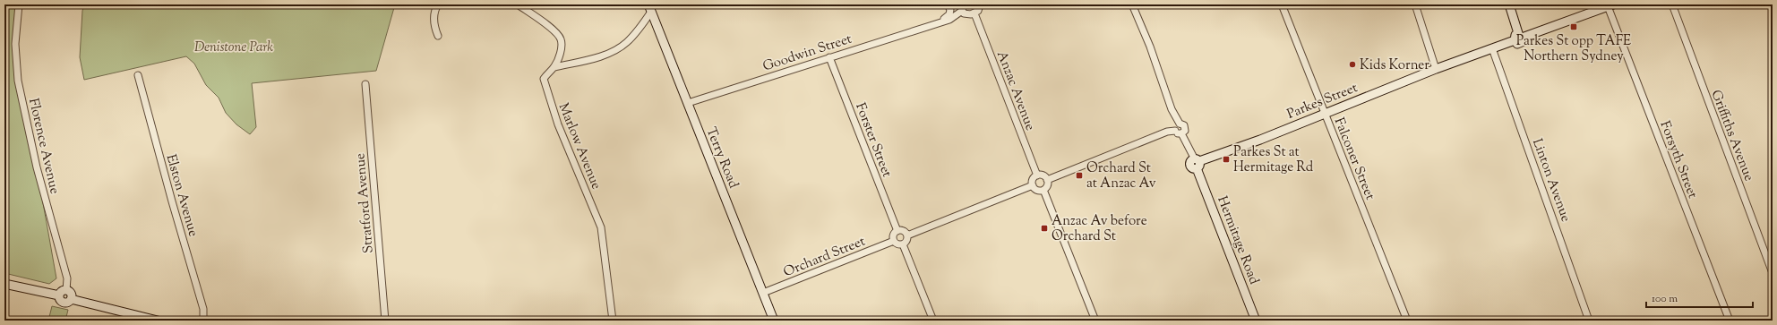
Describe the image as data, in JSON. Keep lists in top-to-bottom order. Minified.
{"streets":{"street":["Goodwin Street","Anzac Avenue","Parkes Street","Griffiths Avenue","Forster Street","Florence Avenue","Marlow Avenue","Terry Road","Falconer Street","Forsyth Street","Linton Avenue","Elston Avenue","Stratford Avenue","Hermitage Road","Orchard Street"]},"crossings":[["Goodwin Street","Forster Street"],["Goodwin Street","Terry Road"],["Parkes Street","Falconer Street"],["Parkes Street","Forsyth Street"],["Parkes Street","Linton Avenue"],["Parkes Street","Hermitage Road"],["Forster Street","Orchard Street"],["Terry Road","Orchard Street"]],"parks":["Denistone Park"],"places":{"transit":["Parkes St opp TAFE Northern Sydney","Parkes St at Hermitage Rd","Orchard St at Anzac Av","Anzac Av before Orchard St"],"other":["Kids Korner"]},"scale_bar":"100 m"}
